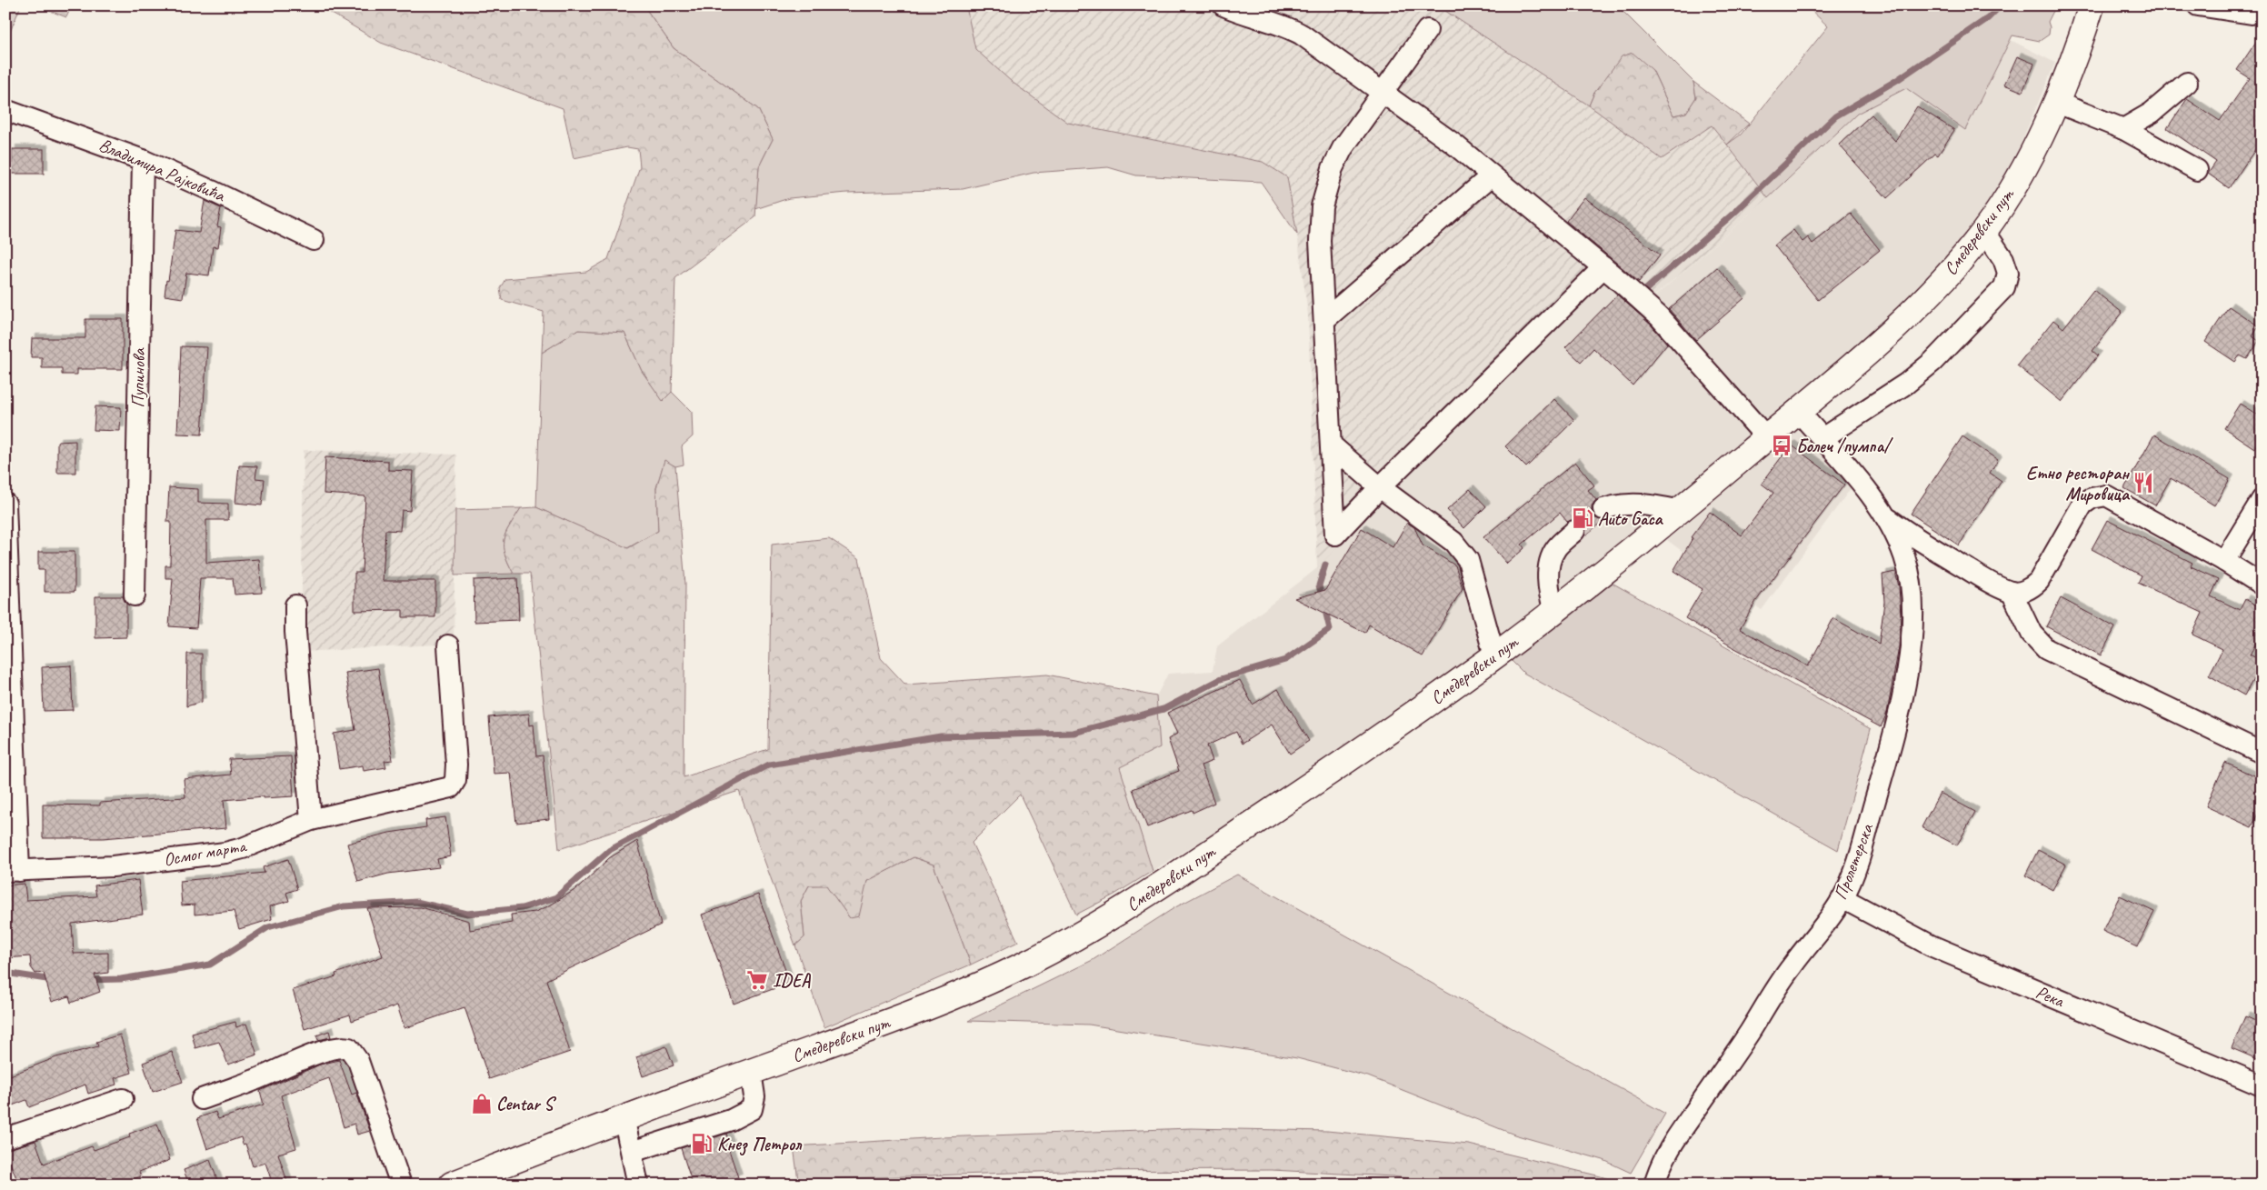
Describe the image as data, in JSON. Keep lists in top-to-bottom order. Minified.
{"streets":{"main road":["Смедеревски пут"],"street":["Владимира Рајковића","Пупинова","Осмог марта","Пролетерска","Река"]},"crossings":[["Владимира Рајковића","Пупинова"],["Пролетерска","Река"]],"places":{"bus stop":["Болеч /пумпа/"],"restaurant":["Етно ресторан Мировица"],"fuel station":["Auto Gaca","Кнез Петрол"],"supermarket":["IDEA"],"shop":["Centar S"]}}
